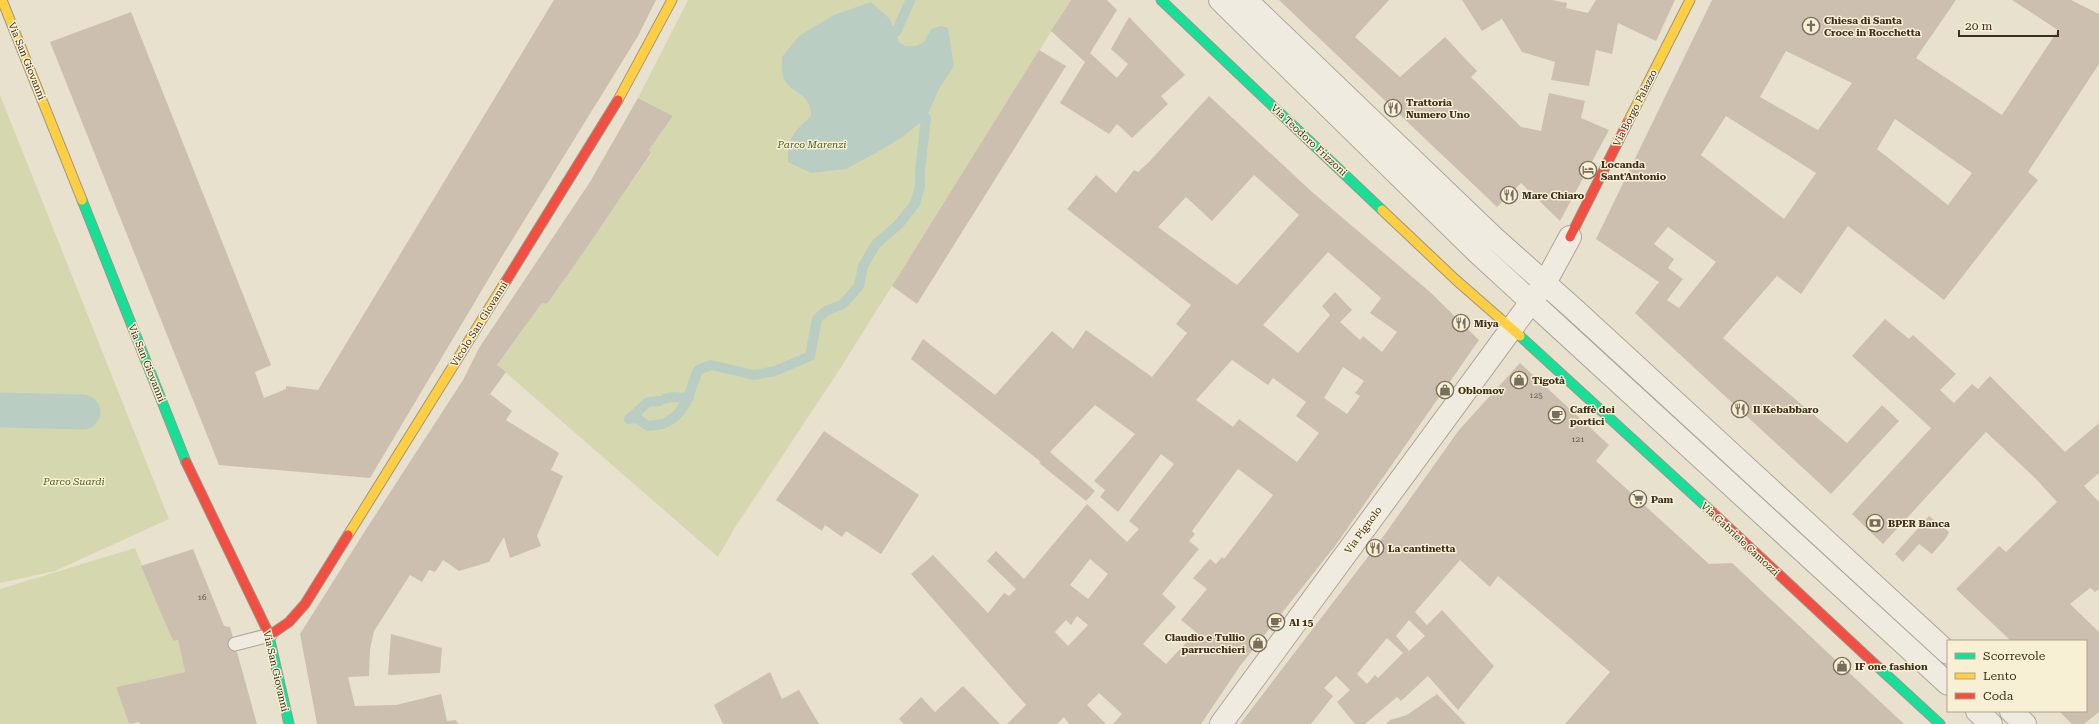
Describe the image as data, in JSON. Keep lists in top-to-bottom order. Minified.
{"streets":{"street":["Via San Giovanni","Via Borgo Palazzo","Via Teodoro Frizzoni","Vicolo San Giovanni","Via Pignolo","Via Gabriele Camozzi"]},"crossings":[["Via San Giovanni","Vicolo San Giovanni"],["Via Borgo Palazzo","Via Pignolo"],["Via Teodoro Frizzoni","Via Pignolo"],["Via Teodoro Frizzoni","Via Gabriele Camozzi"],["Via Pignolo","Via Gabriele Camozzi"]],"parks":["Parco Marenzi","Parco Suardi"],"places":{"church":["Chiesa di Santa Croce in Rocchetta"],"restaurant":["Trattoria Numero Uno","Mare Chiaro","Miya","Il Kebabbaro","La cantinetta"],"hotel":["Locanda Sant'Antonio"],"shop":["Tigotà","Oblomov","Claudio e Tullio parrucchieri","IF one fashion"],"cafe":["Caffè dei portici","Al 15"],"supermarket":["Pam"],"bank":["BPER Banca"]},"house_numbers":["125","121","16"],"legend":["Scorrevole","Lento","Coda"],"scale_bar":"20 m"}
